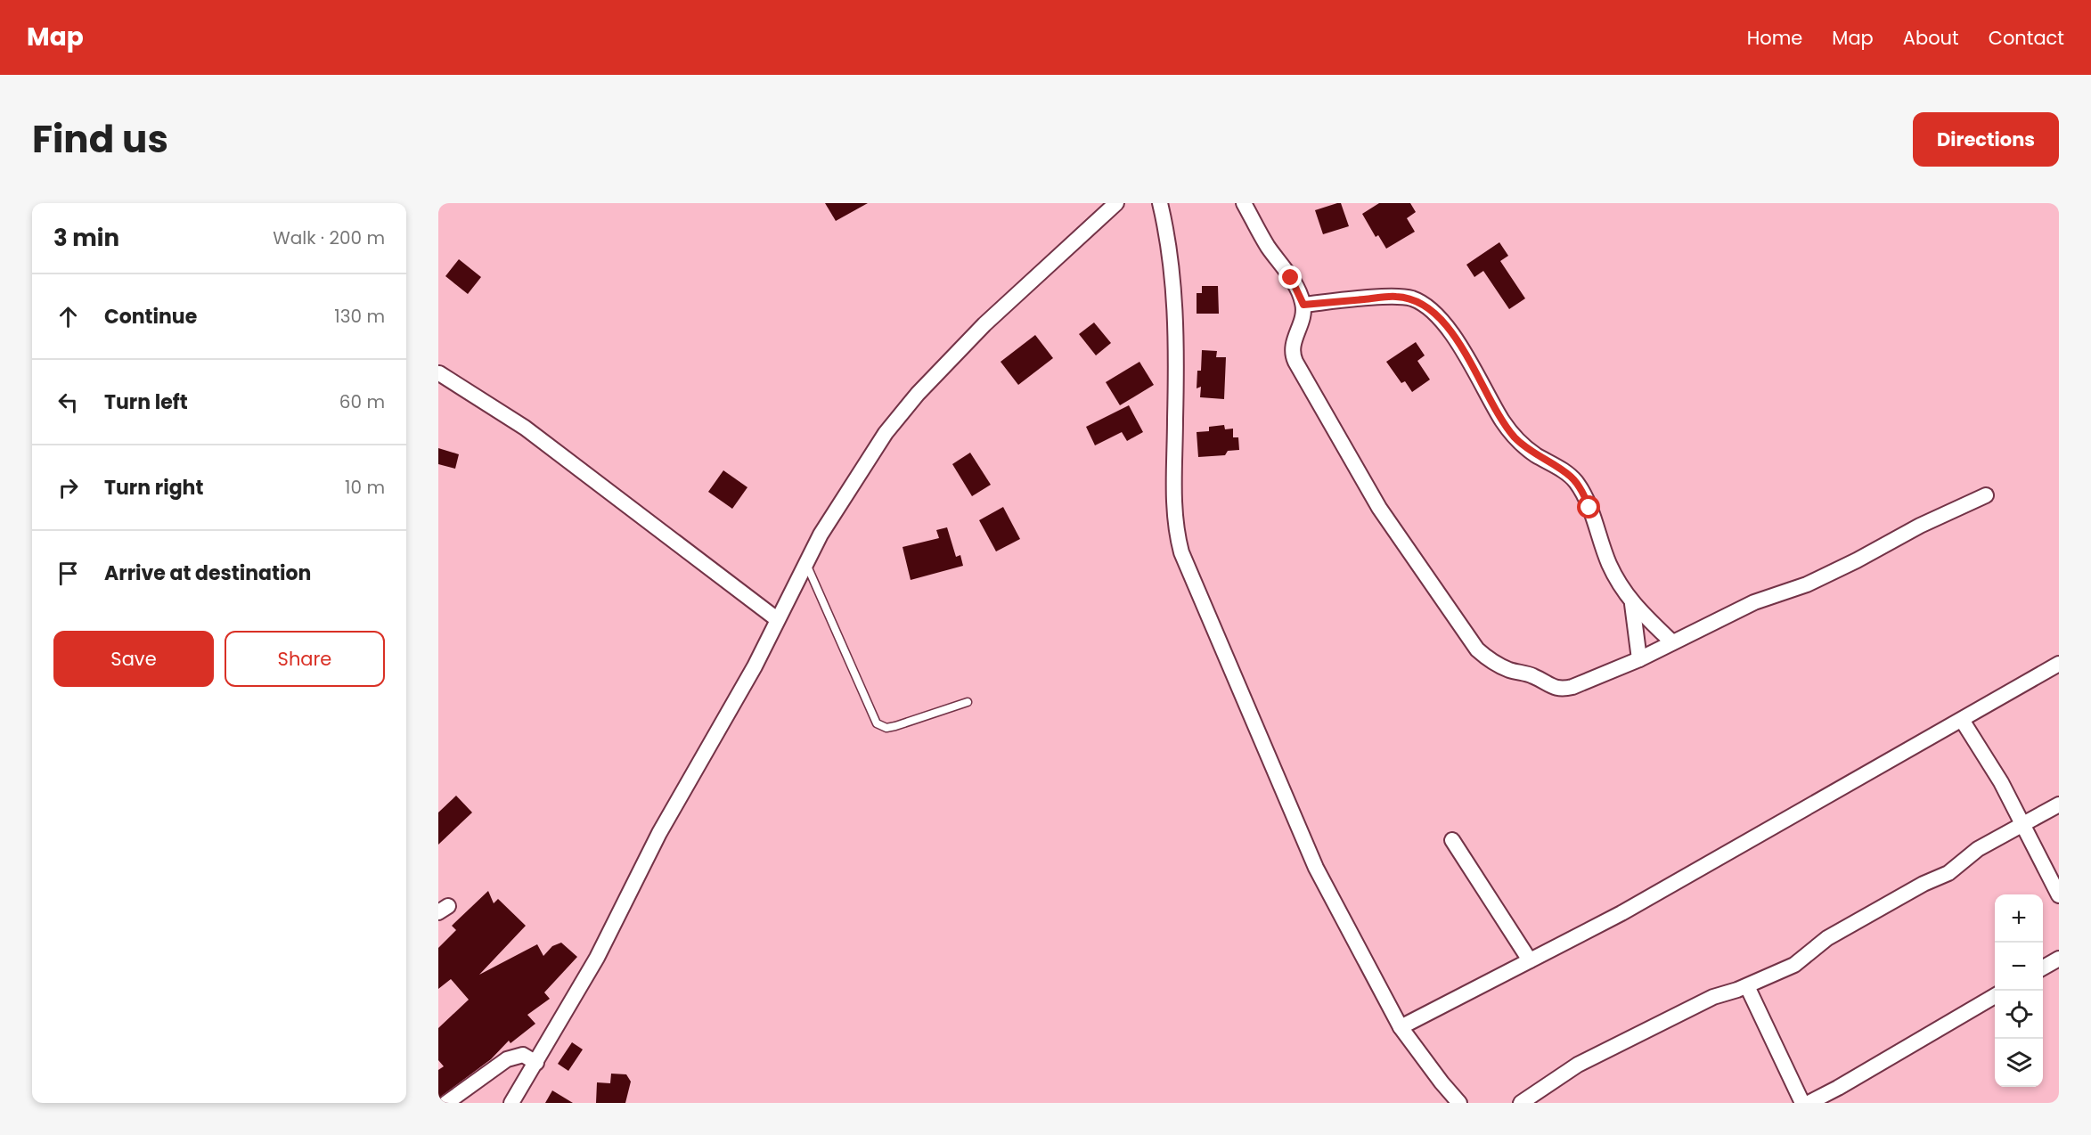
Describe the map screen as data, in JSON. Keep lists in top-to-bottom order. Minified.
{"page":{"header":"Map","nav":["Home","Map","About","Contact"],"title":"Find us","buttons":["Directions",["Save","Share"]],"heading":["3 min","Walk · 200 m"],"list":[["Continue","130 m"],["Turn left","60 m"],["Turn right","10 m"],"Arrive at destination"],"map_buttons":["+","−"]}}
